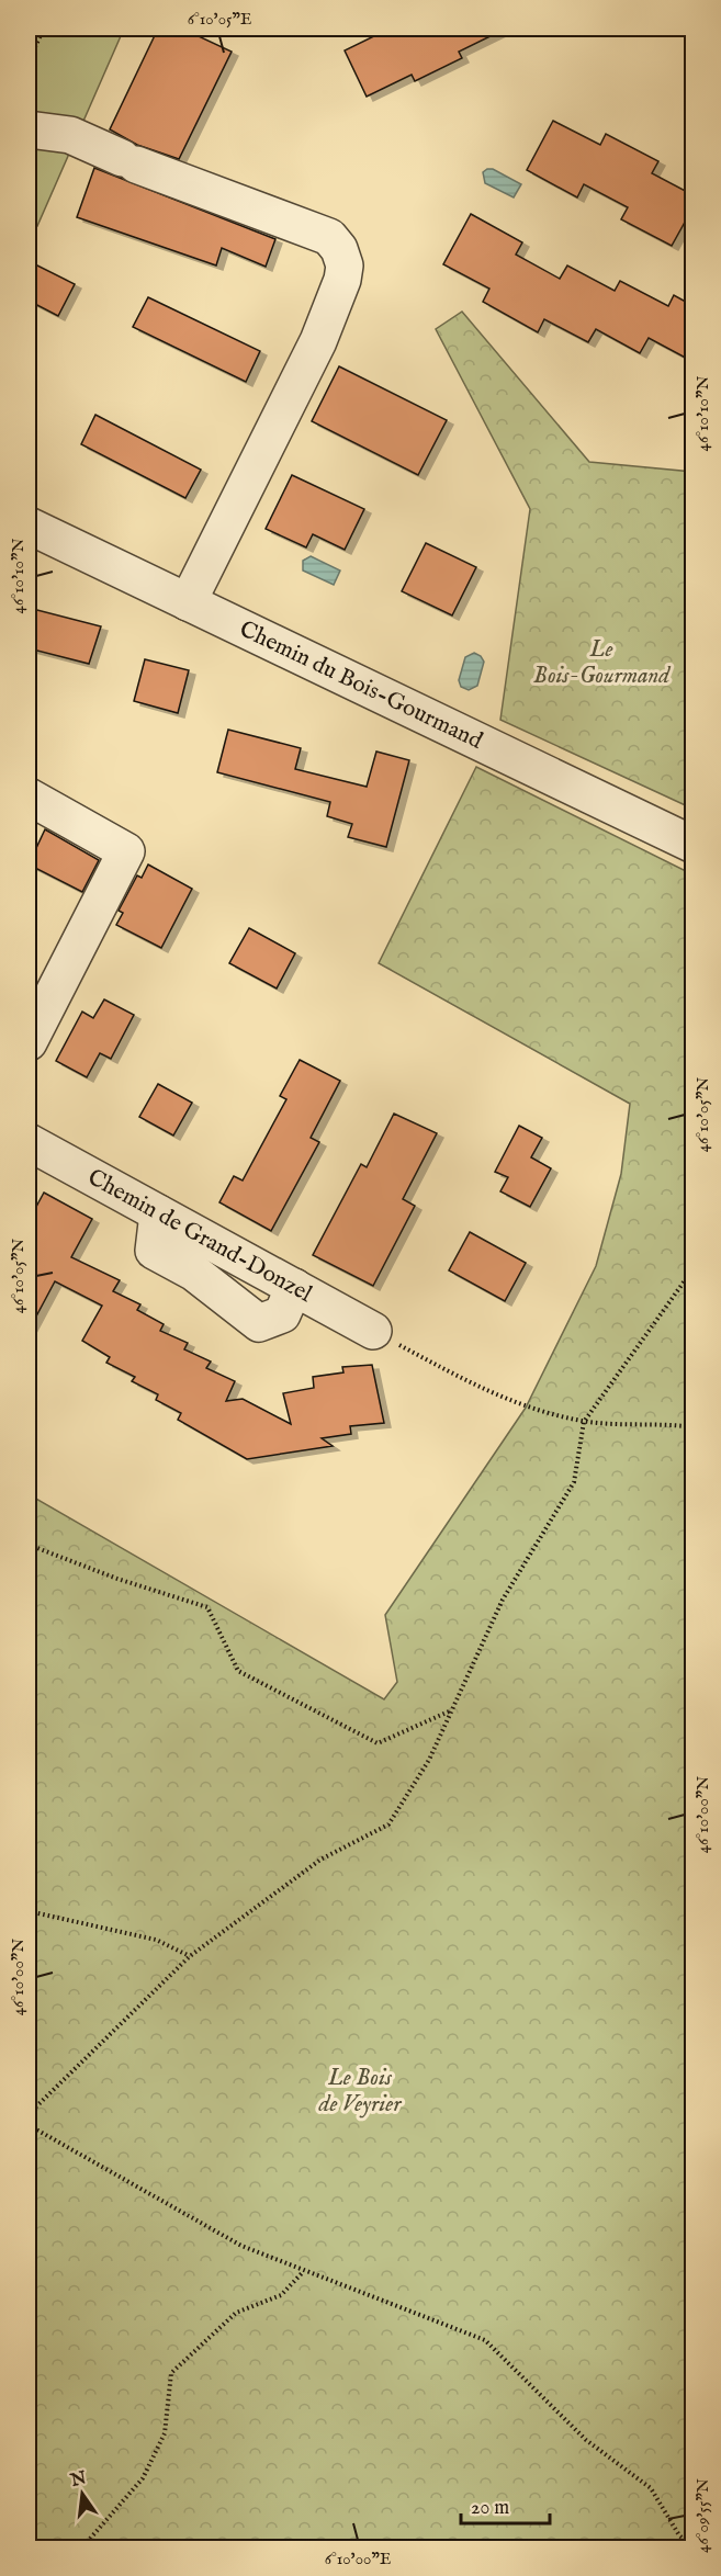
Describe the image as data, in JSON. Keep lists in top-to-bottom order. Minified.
{"streets":{"street":["Chemin du Bois-Gourmand","Chemin de Grand-Donzel"]},"parks":["Le Bois-Gourmand","Le Bois de Veyrier"],"scale_bar":"20 m","north":"top","coordinates":["6°10'05\"E","46°10'10\"N","46°10'05\"N","46°10'00\"N","46°09'55\"N","6°10'00\"E"]}
